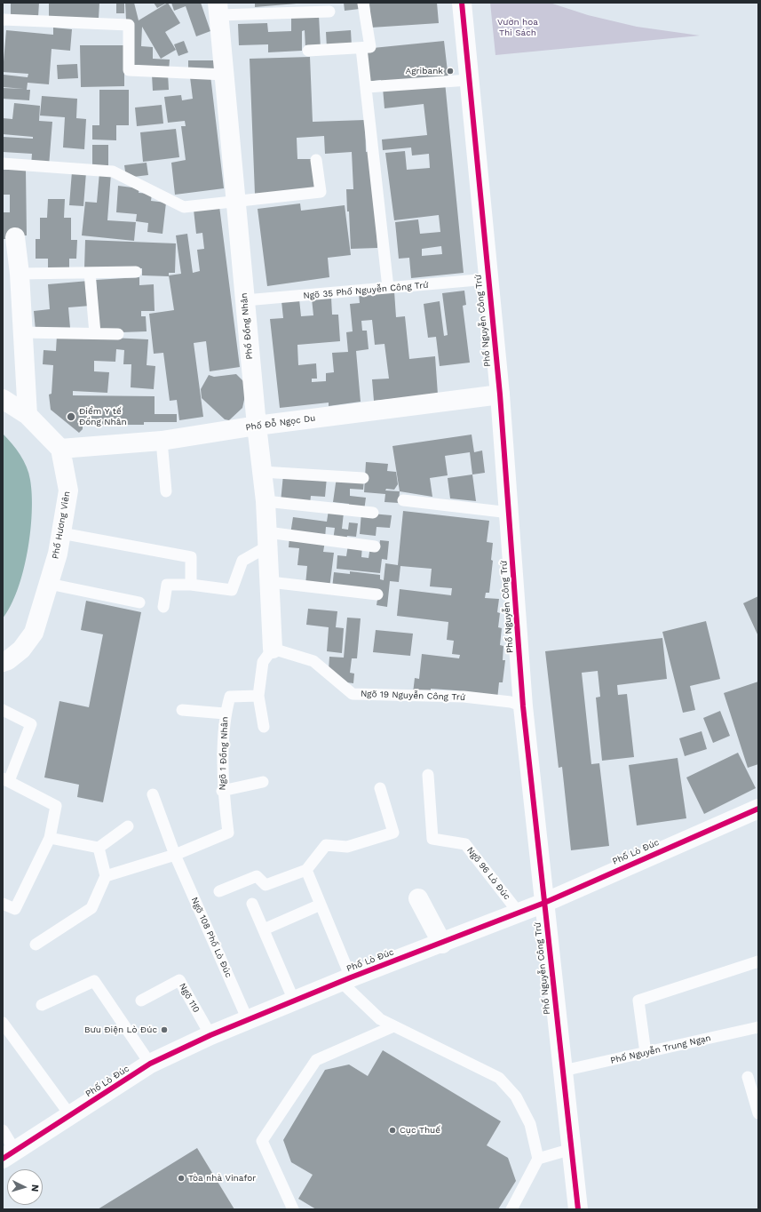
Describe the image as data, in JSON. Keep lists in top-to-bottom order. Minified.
{"streets":{"street":["Phố Nguyễn Công Trứ","Phố Đồng Nhân","Phố Đỗ Ngọc Du","Phố Hương Viên","Phố Lò Đúc"],"lane":["Ngõ 35 Phố Nguyễn Công Trứ","Ngõ 19 Nguyễn Công Trứ","Ngõ 1 Đồng Nhân","Ngõ 96 Lò Đúc","Ngõ 108 Phố Lò Đúc","Ngõ 110","Phố Nguyễn Trung Ngạn"]},"crossings":[["Ngõ 35 Phố Nguyễn Công Trứ","Phố Nguyễn Công Trứ"],["Ngõ 35 Phố Nguyễn Công Trứ","Phố Đồng Nhân"],["Phố Nguyễn Công Trứ","Phố Đỗ Ngọc Du"],["Phố Nguyễn Công Trứ","Ngõ 19 Nguyễn Công Trứ"],["Phố Nguyễn Công Trứ","Phố Lò Đúc"],["Phố Nguyễn Công Trứ","Phố Nguyễn Trung Ngạn"],["Phố Đồng Nhân","Phố Đỗ Ngọc Du"],["Phố Đồng Nhân","Ngõ 19 Nguyễn Công Trứ"],["Phố Đỗ Ngọc Du","Phố Hương Viên"],["Ngõ 1 Đồng Nhân","Ngõ 108 Phố Lò Đúc"],["Phố Lò Đúc","Ngõ 96 Lò Đúc"],["Phố Lò Đúc","Ngõ 108 Phố Lò Đúc"],["Phố Lò Đúc","Ngõ 110"]],"parks":["Vườn hoa Thi Sách"],"places":["Agribank","Điểm Y tế Đồng Nhân","Bưu Điện Lò Đúc","Cục Thuế","Tòa nhà Vinafor"],"north":"right"}
